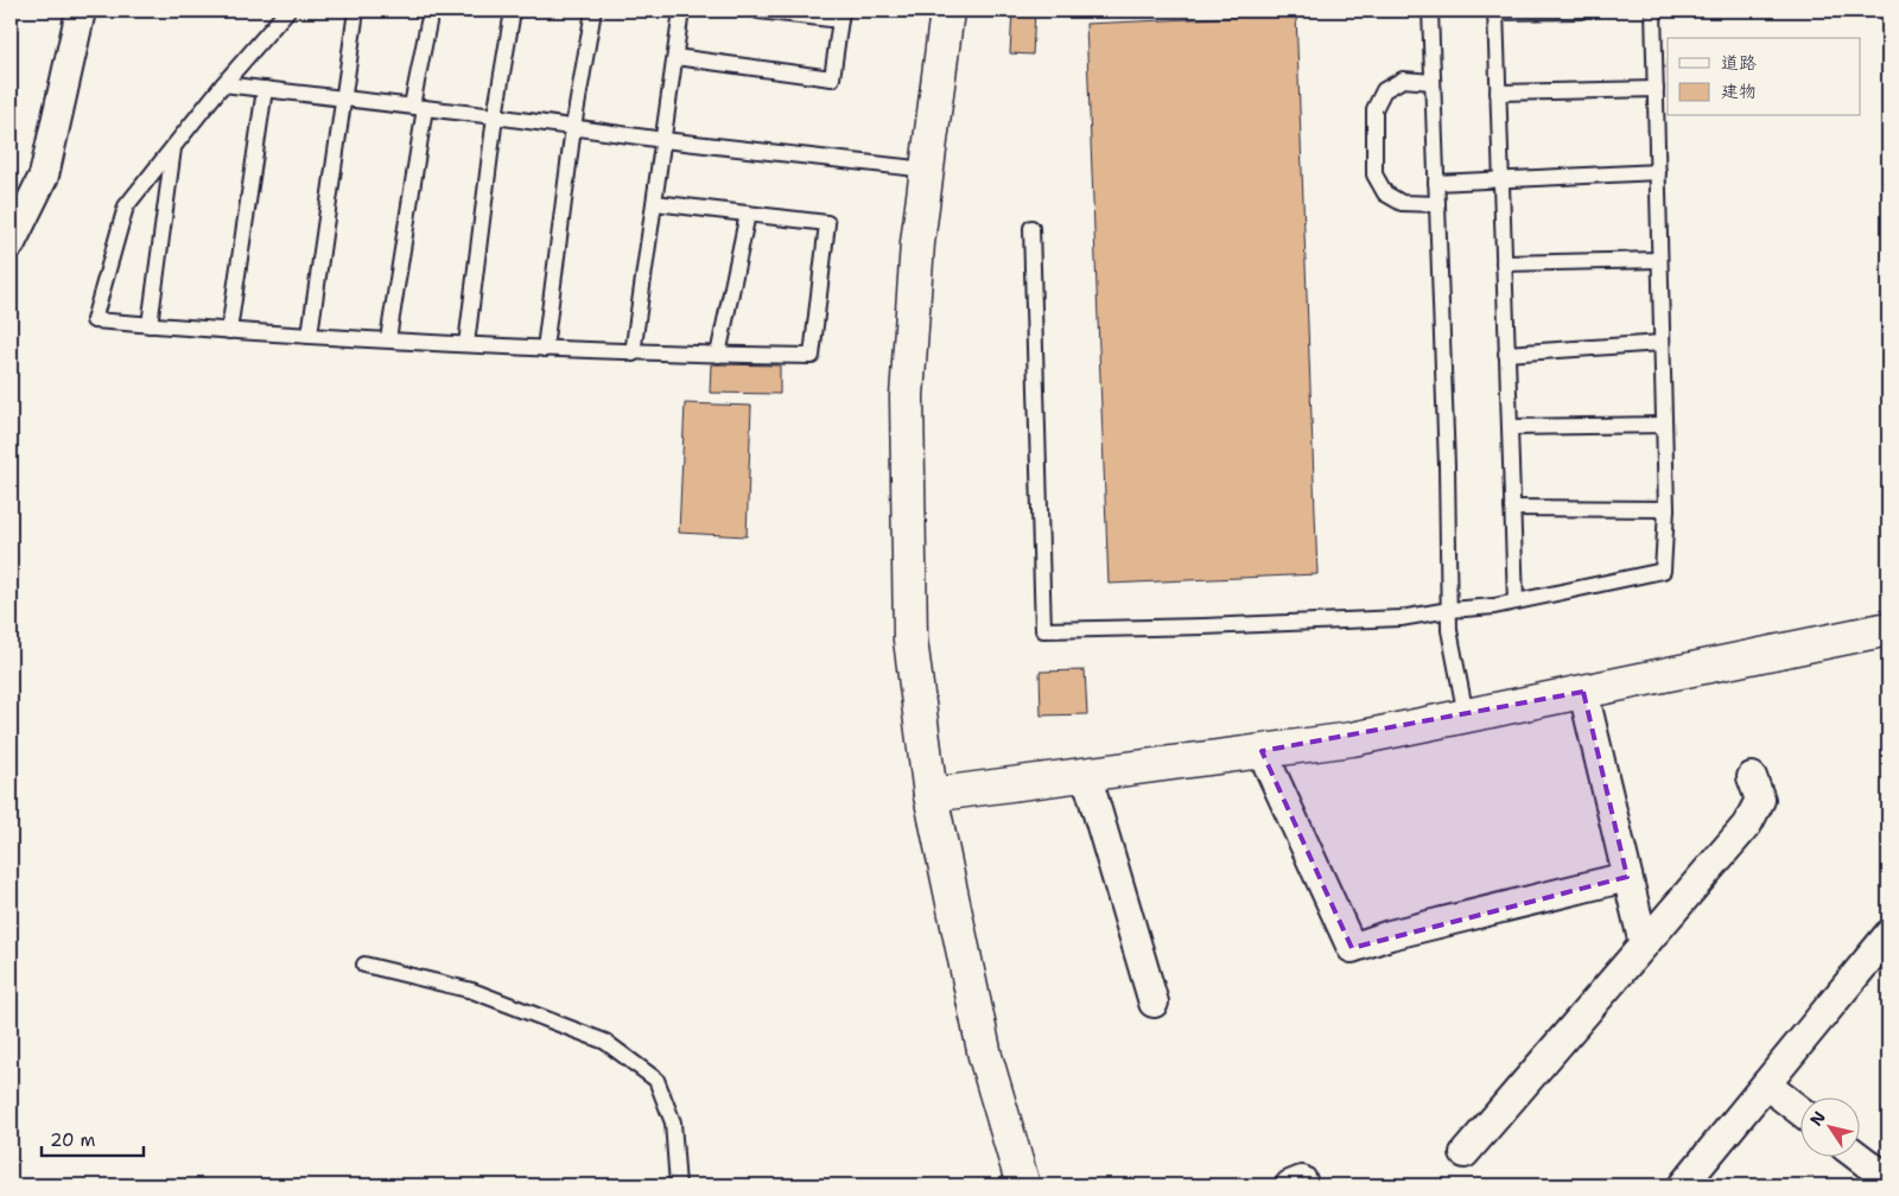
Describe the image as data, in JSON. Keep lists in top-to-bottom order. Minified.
{"legend":["道路","建物"],"scale_bar":"20 m","north":"top left"}
